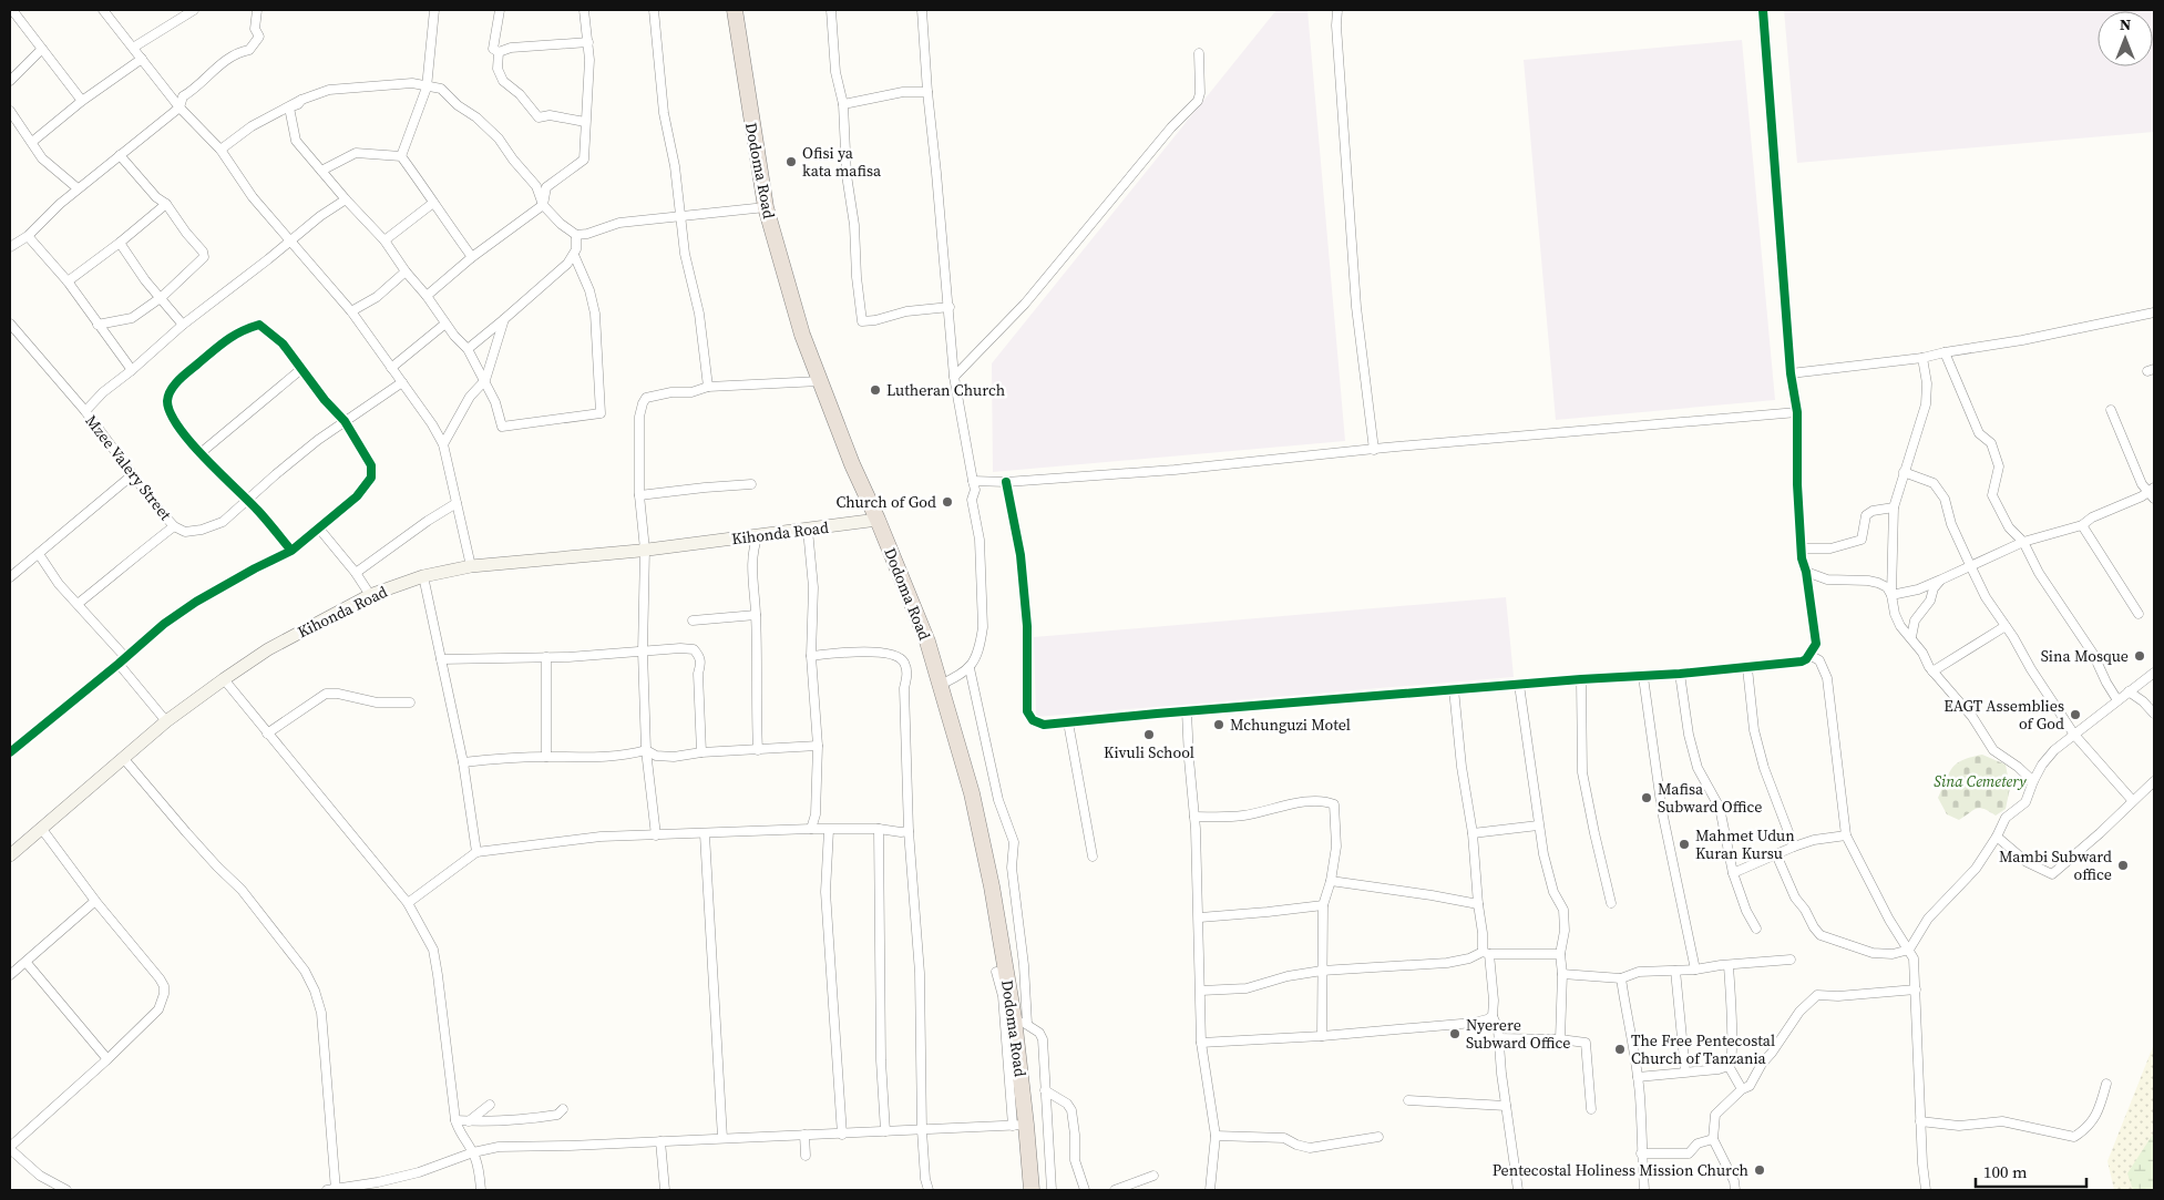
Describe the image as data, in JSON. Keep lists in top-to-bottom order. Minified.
{"streets":{"highway":["Dodoma Road"],"street":["Mzee Valery Street","Kihonda Road"]},"crossings":[["Dodoma Road","Kihonda Road"]],"parks":["Sina Cemetery"],"places":["Ofisi ya kata mafisa","Lutheran Church","Church of God","Sina Mosque","EAGT Assemblies of God","Mchunguzi Motel","Kivuli School","Mafisa Subward Office","Mahmet Udun Kuran Kursu","Mambi Subward office","Nyerere Subward Office","The Free Pentecostal Church of Tanzania","Pentecostal Holiness Mission Church"],"scale_bar":"100 m","north":"top"}
